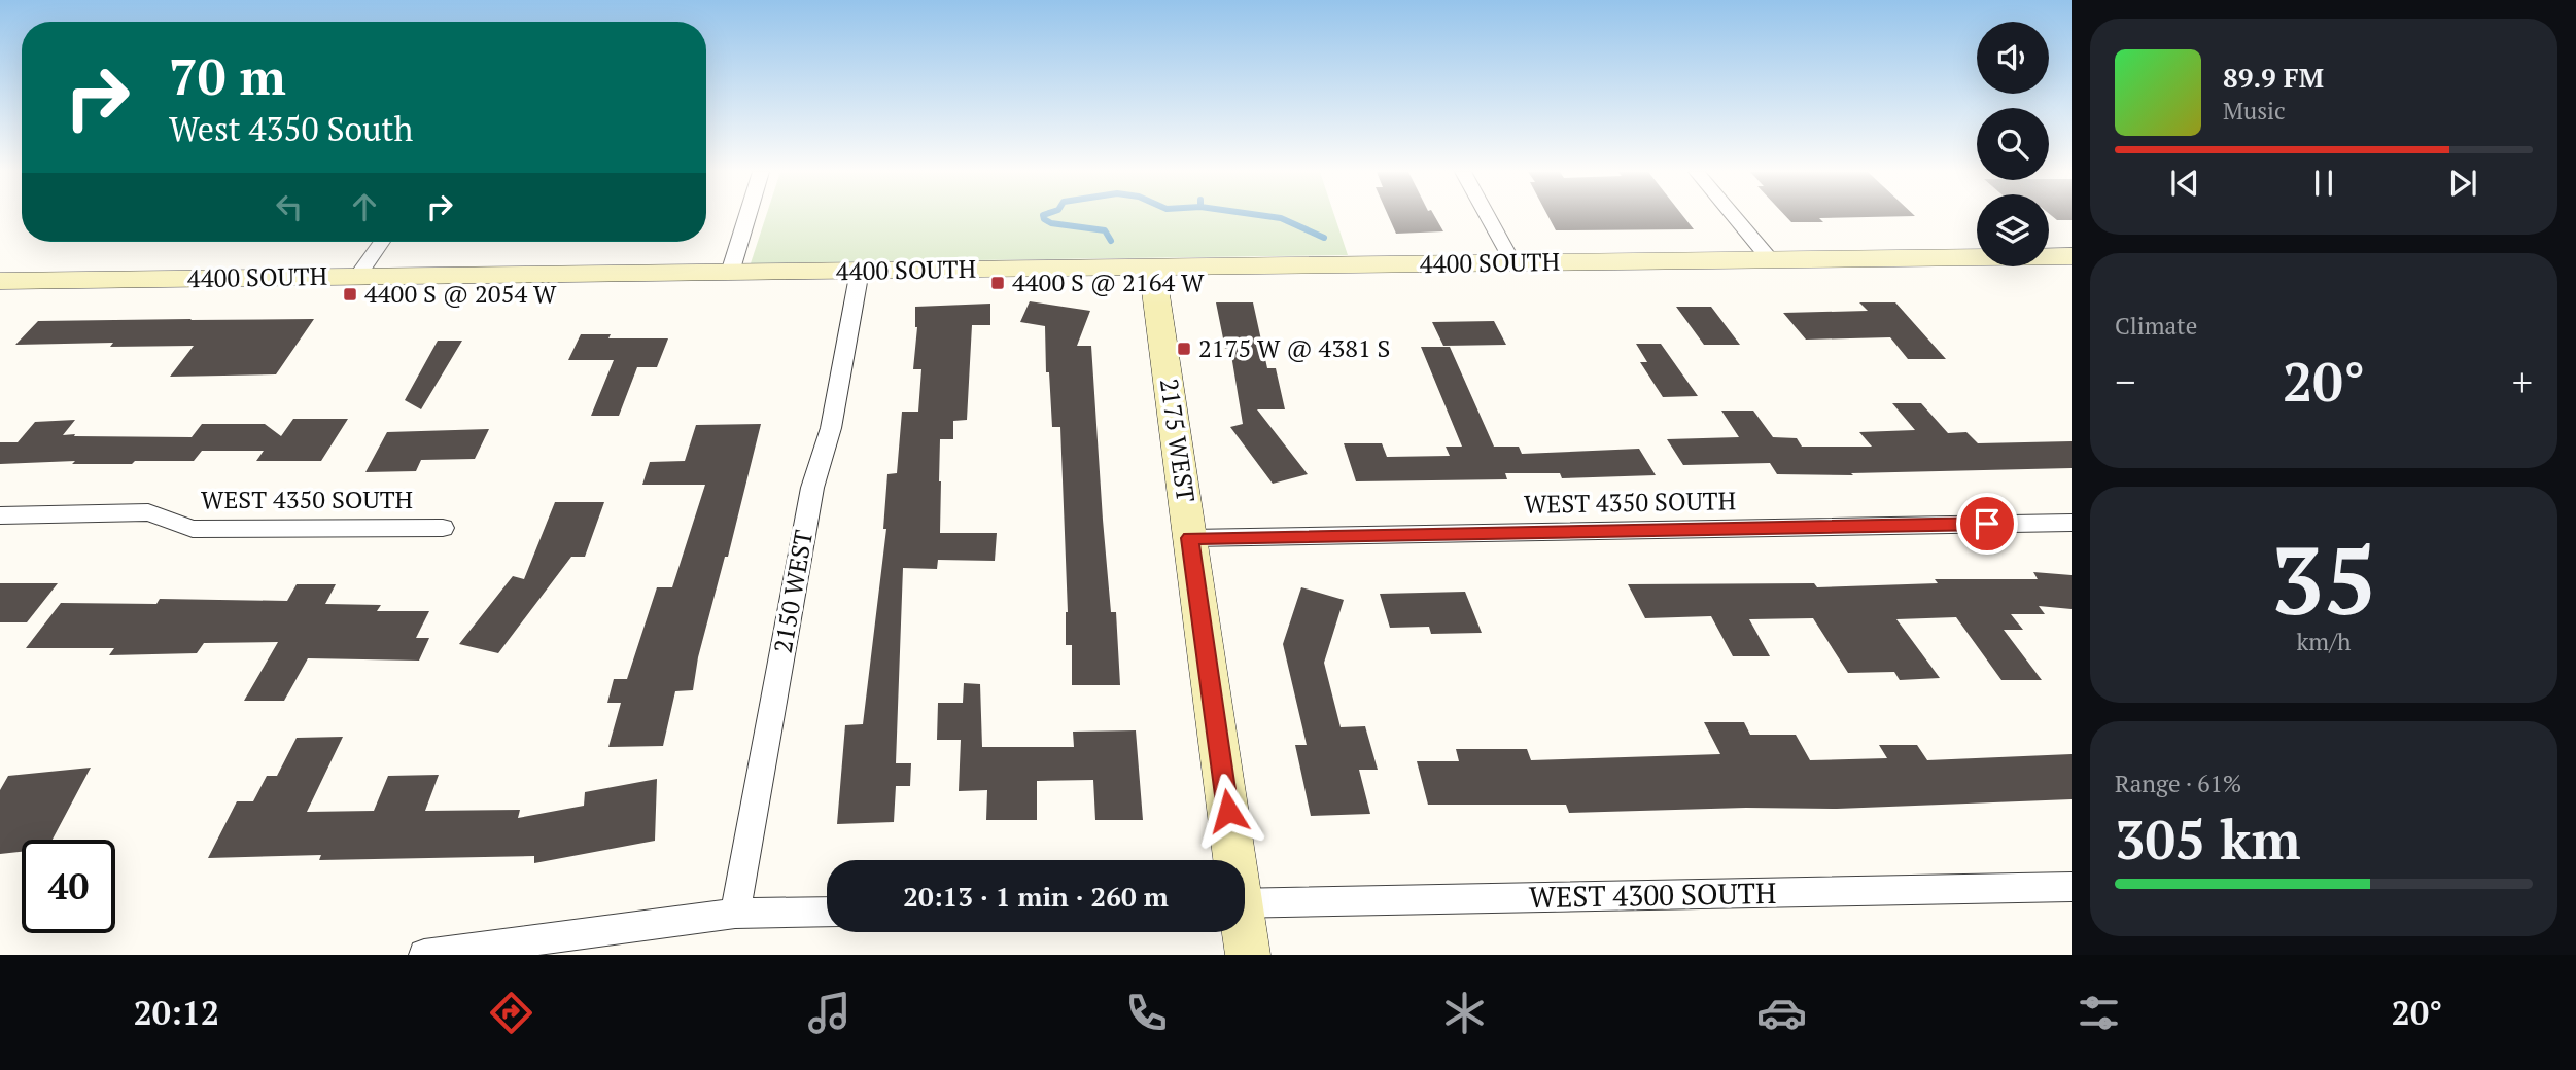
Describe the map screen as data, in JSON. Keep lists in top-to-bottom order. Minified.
{"streets":{"street":["4400 SOUTH","2175 WEST","WEST 4350 SOUTH","2150 WEST","WEST 4300 SOUTH"]},"crossings":[["4400 SOUTH","2175 WEST"],["4400 SOUTH","2150 WEST"],["2175 WEST","WEST 4350 SOUTH"]],"places":{"transit":["4400 S @ 2164 W","4400 S @ 2054 W","2175 W @ 4381 S"]},"page":{"turn":["70 m","West 4350 South"],"song":["89.9 FM","Music"],"tile":["Climate",["35","km/h"],["Range · 61%","305 km"]],"heat":["−","20°","+"],"limit":"40","trip":"20:13 · 1 min · 260 m","tabs":["20:12","20°"]}}
